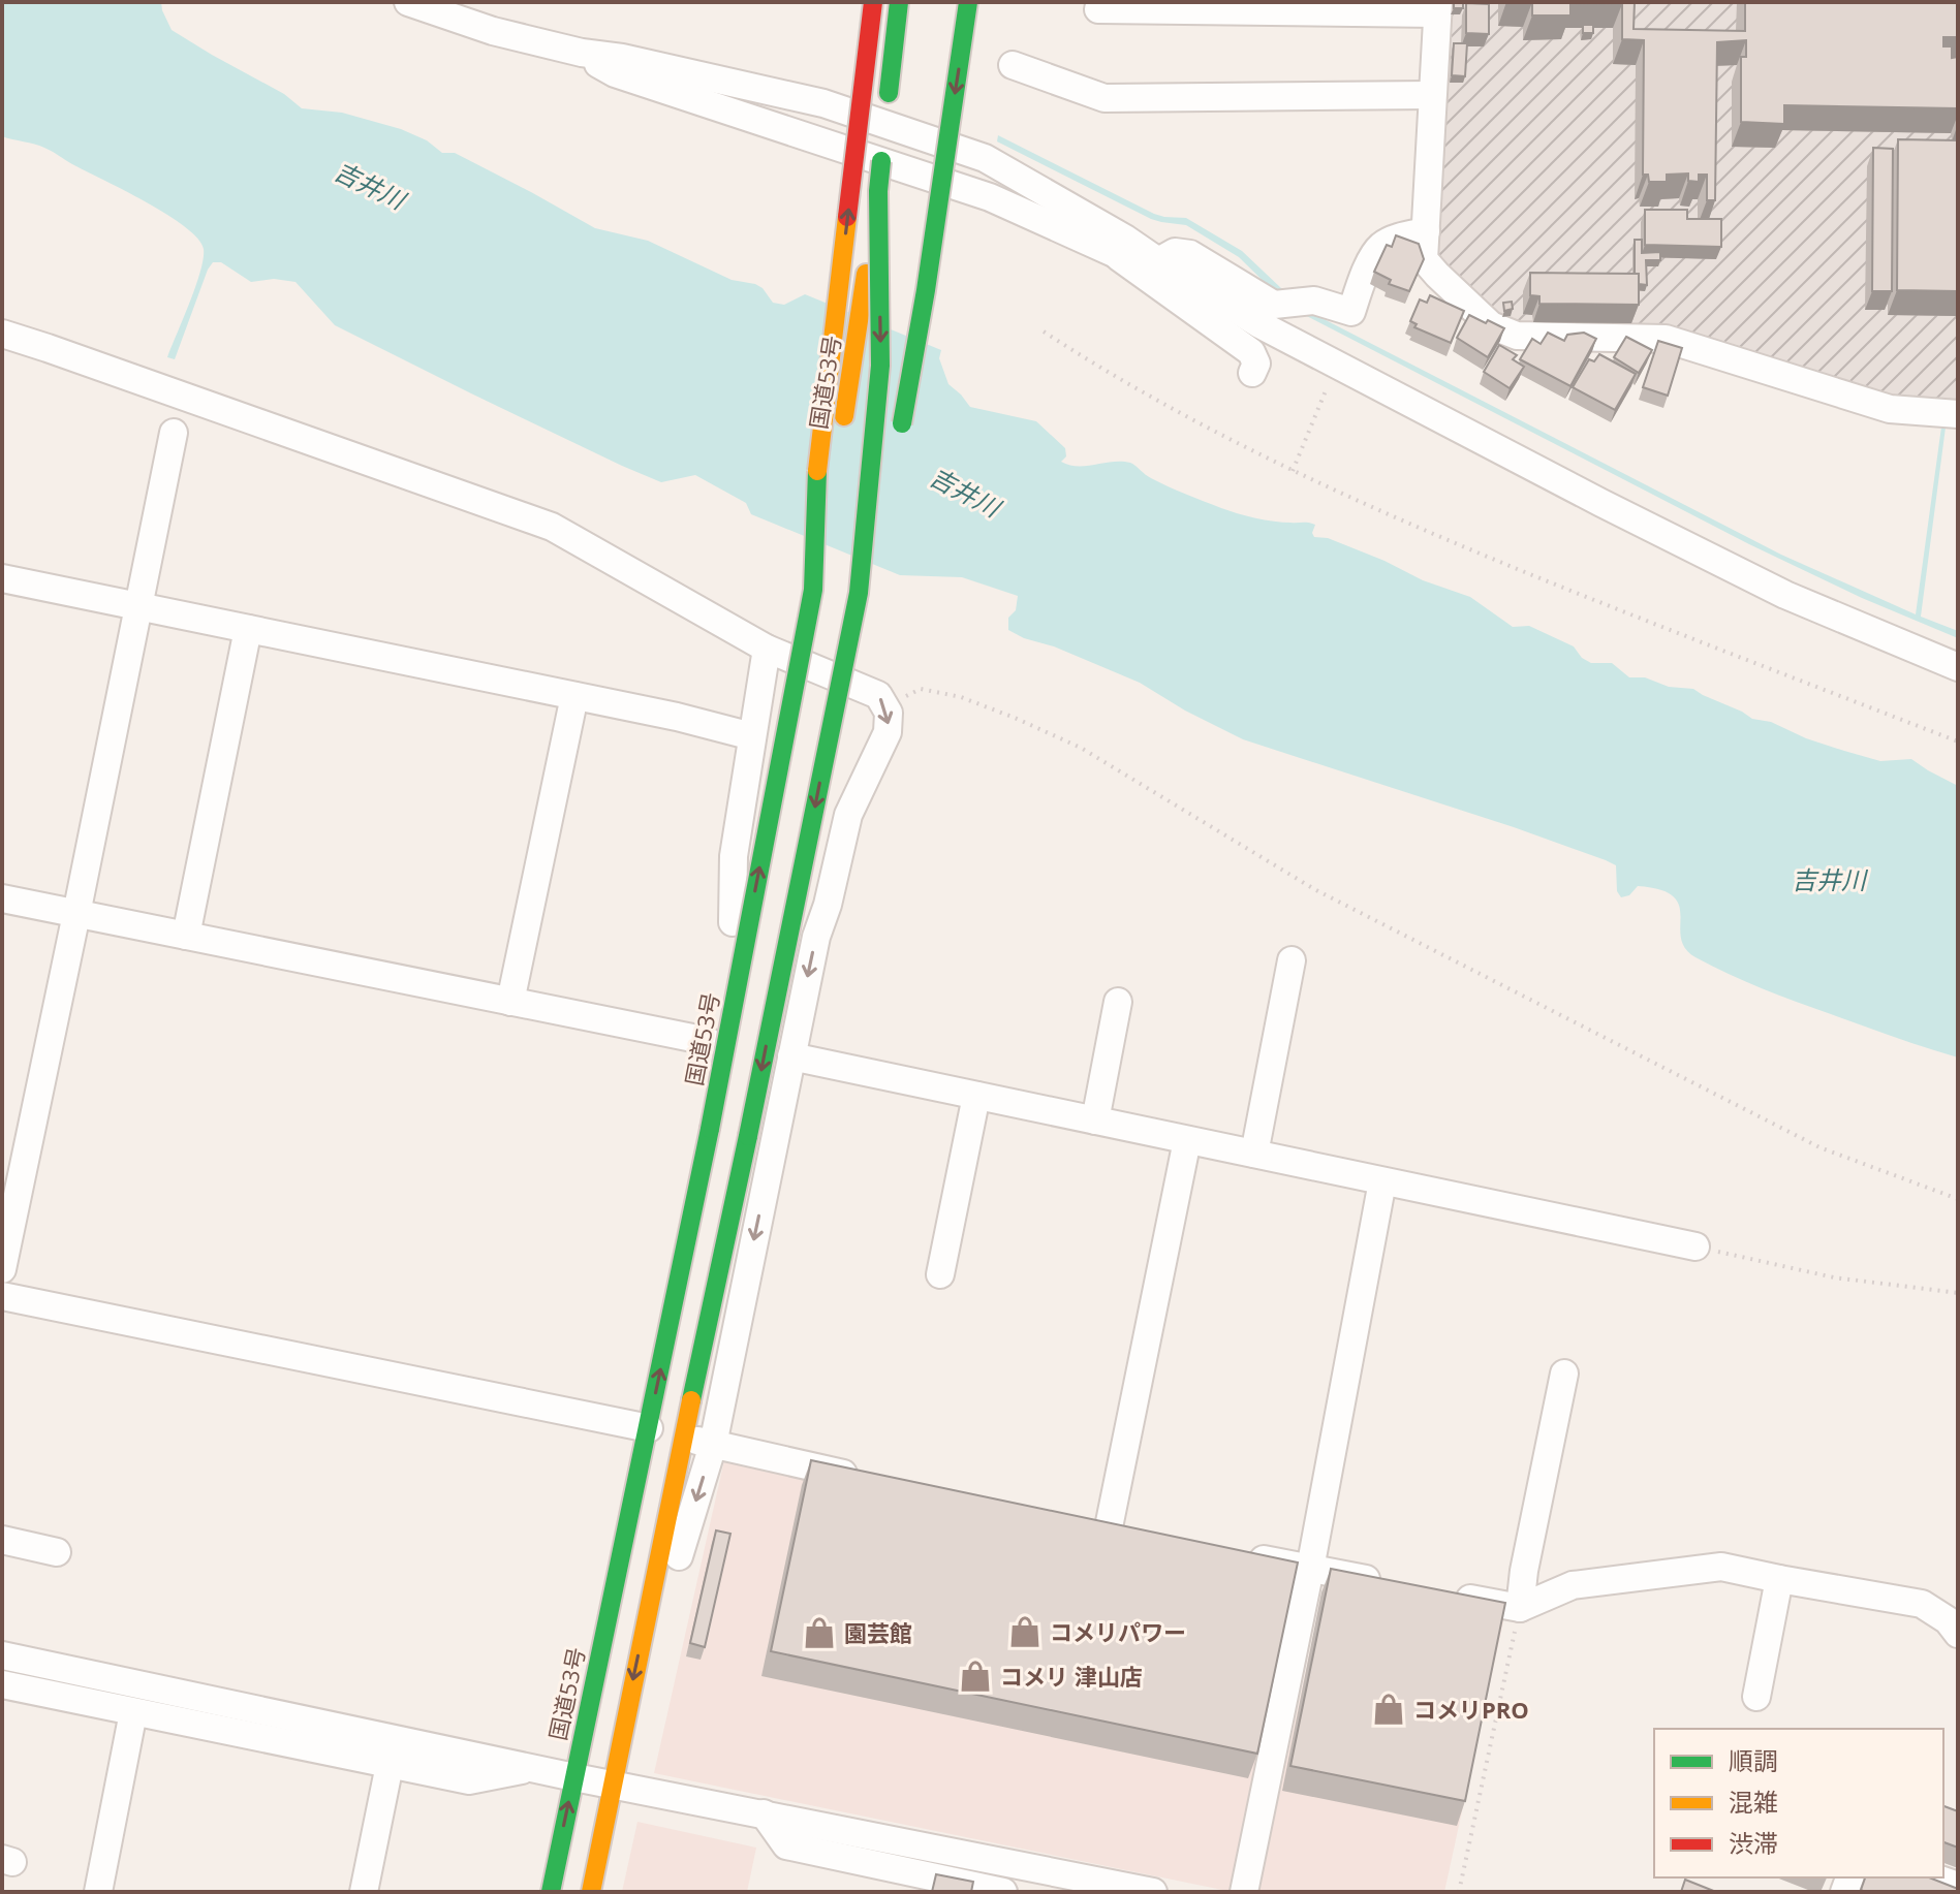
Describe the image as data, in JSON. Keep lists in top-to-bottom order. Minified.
{"streets":{"highway":["国道53号"]},"water":["吉井川"],"places":{"shop":["コメリパワー","園芸館","コメリ 津山店","コメリPRO"]},"legend":["順調","混雑","渋滞"]}
